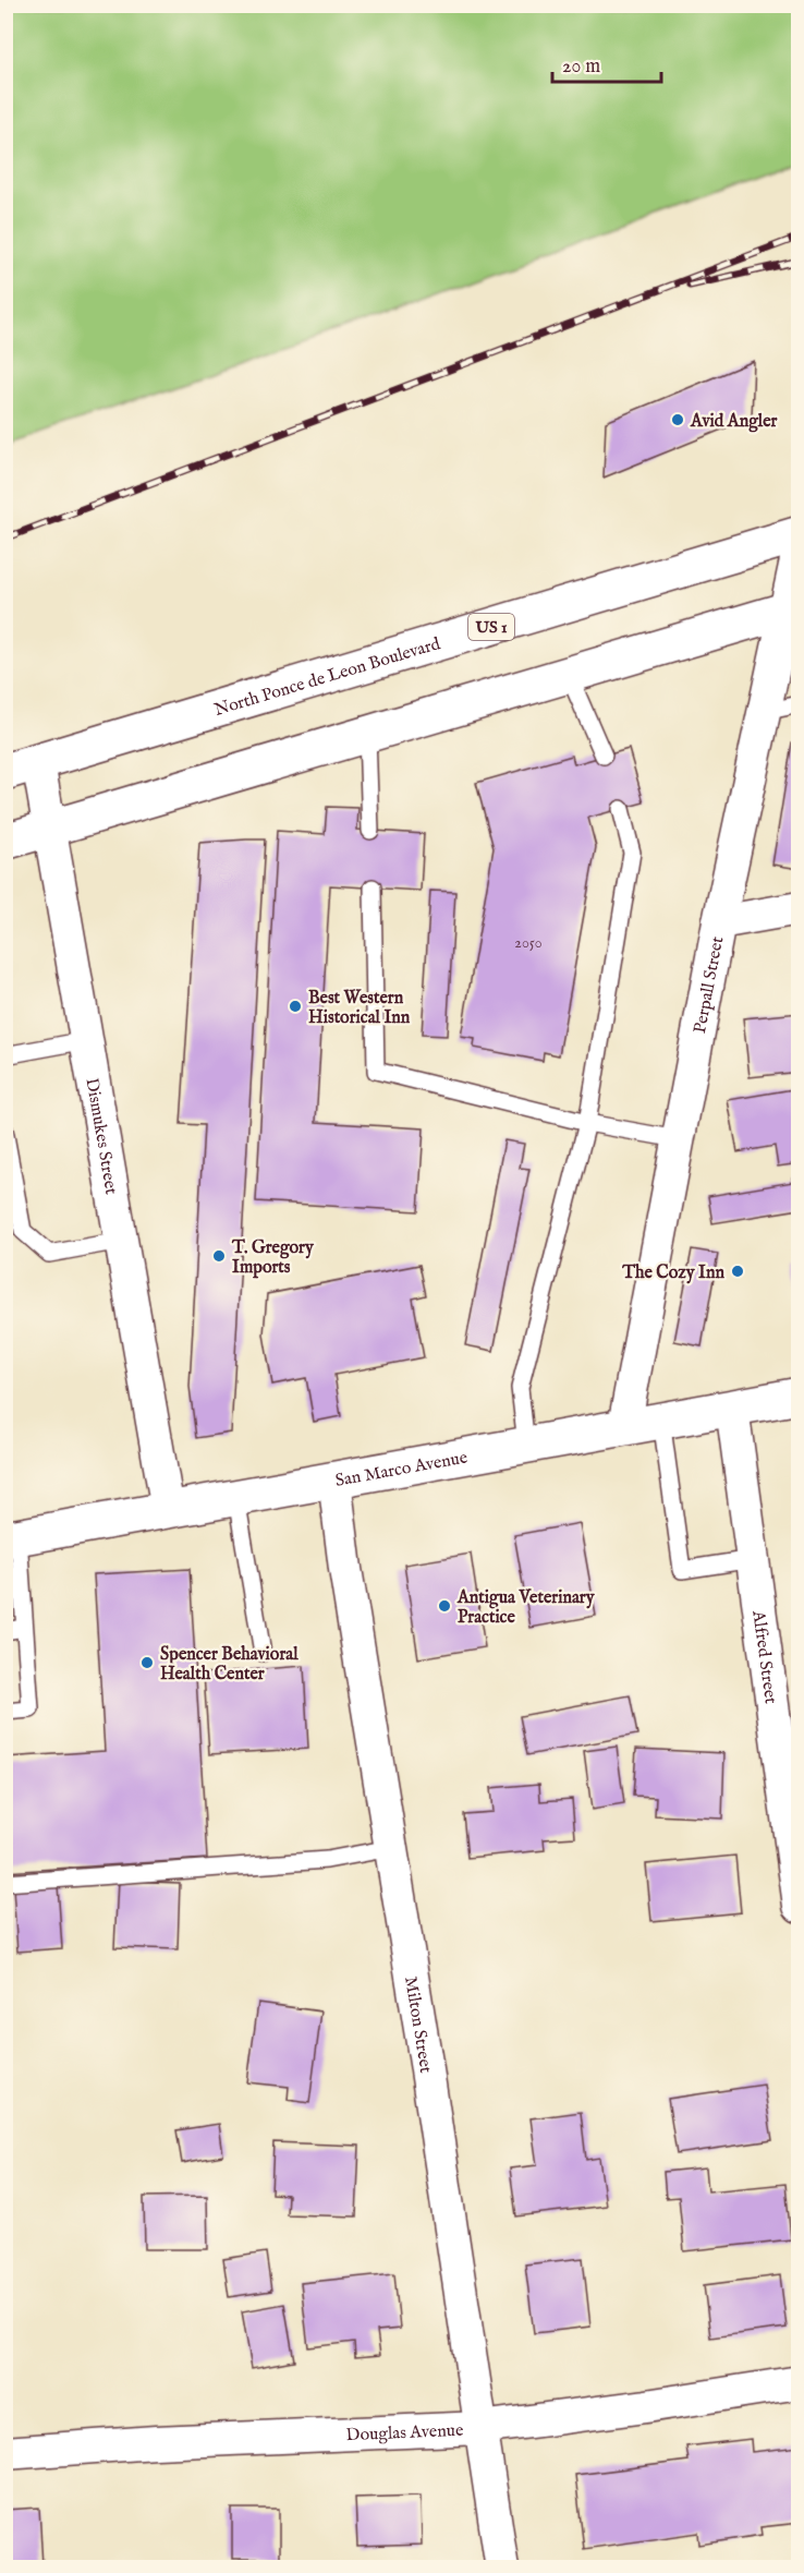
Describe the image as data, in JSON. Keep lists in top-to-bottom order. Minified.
{"streets":{"main road":["US 1","North Ponce de Leon Boulevard","San Marco Avenue"],"street":["Perpall Street","Dismukes Street","Alfred Street","Milton Street","Douglas Avenue"]},"crossings":[["North Ponce de Leon Boulevard","Dismukes Street"],["Perpall Street","San Marco Avenue"],["Dismukes Street","San Marco Avenue"],["San Marco Avenue","Alfred Street"],["San Marco Avenue","Milton Street"],["Milton Street","Douglas Avenue"]],"places":["Avid Angler","Best Western Historical Inn","T. Gregory Imports","The Cozy Inn","Antigua Veterinary Practice","Spencer Behavioral Health Center"],"house_numbers":["2050"],"scale_bar":"20 m"}
